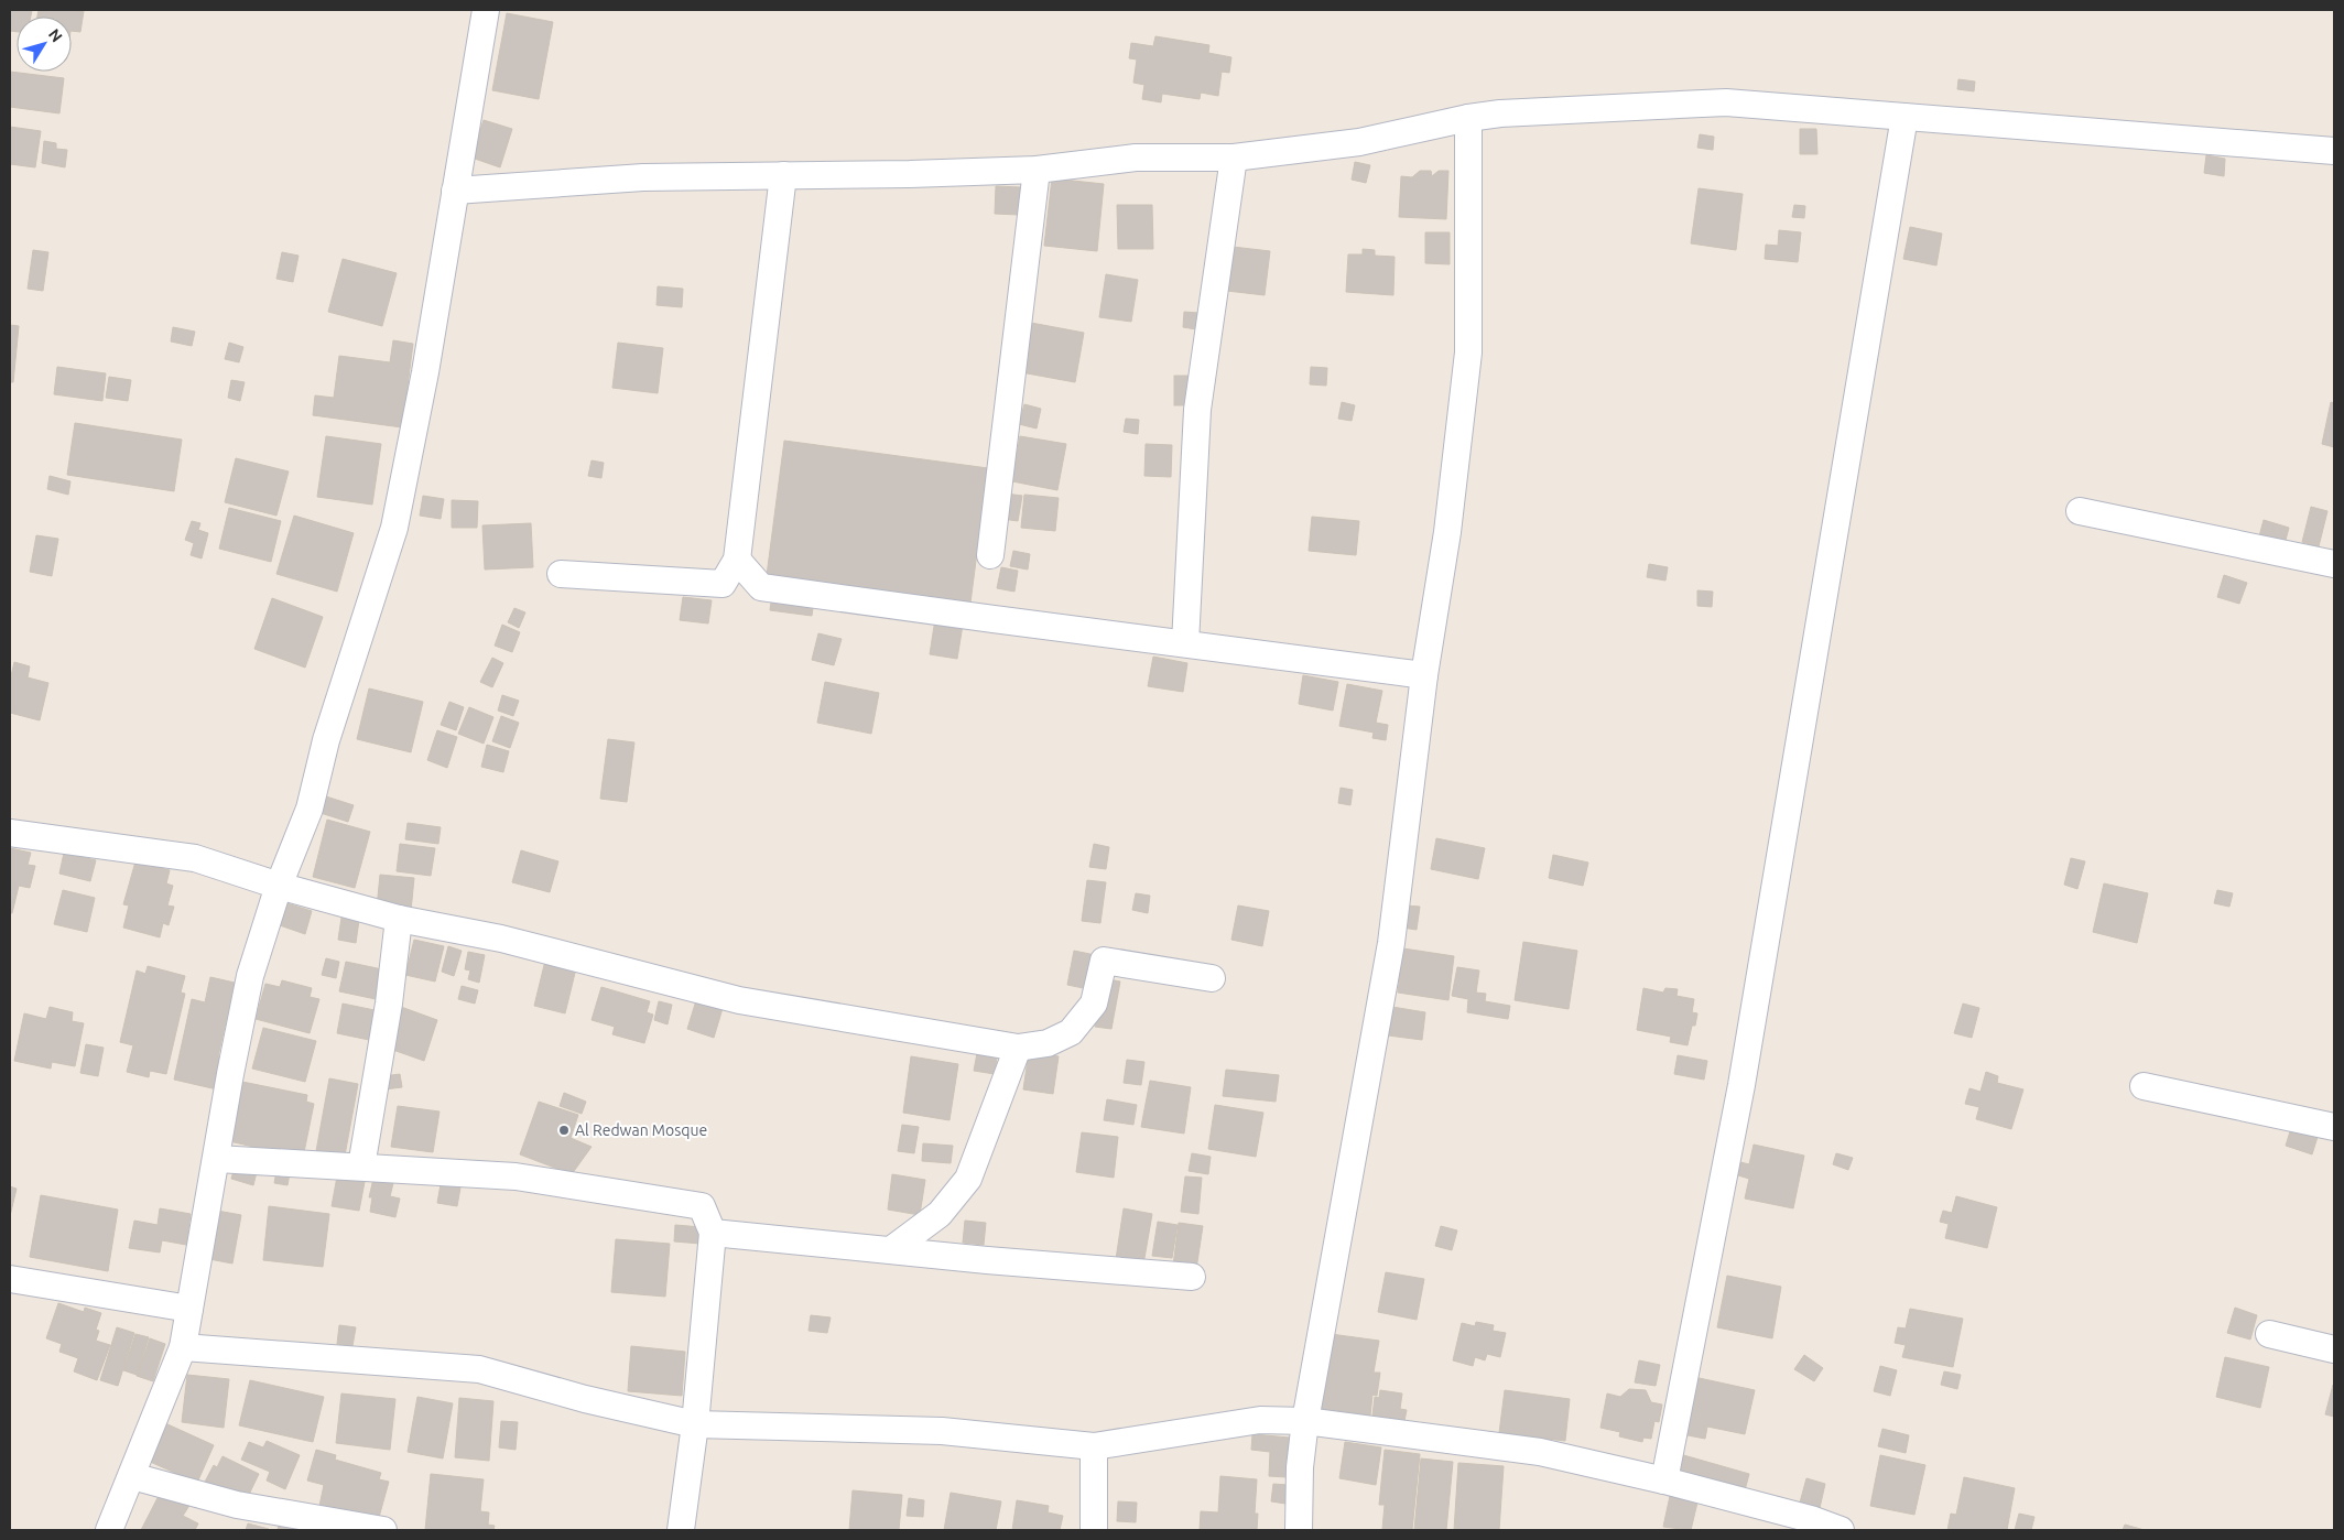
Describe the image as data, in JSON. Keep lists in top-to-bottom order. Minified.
{"places":["Al Redwan Mosque"],"north":"top right"}
